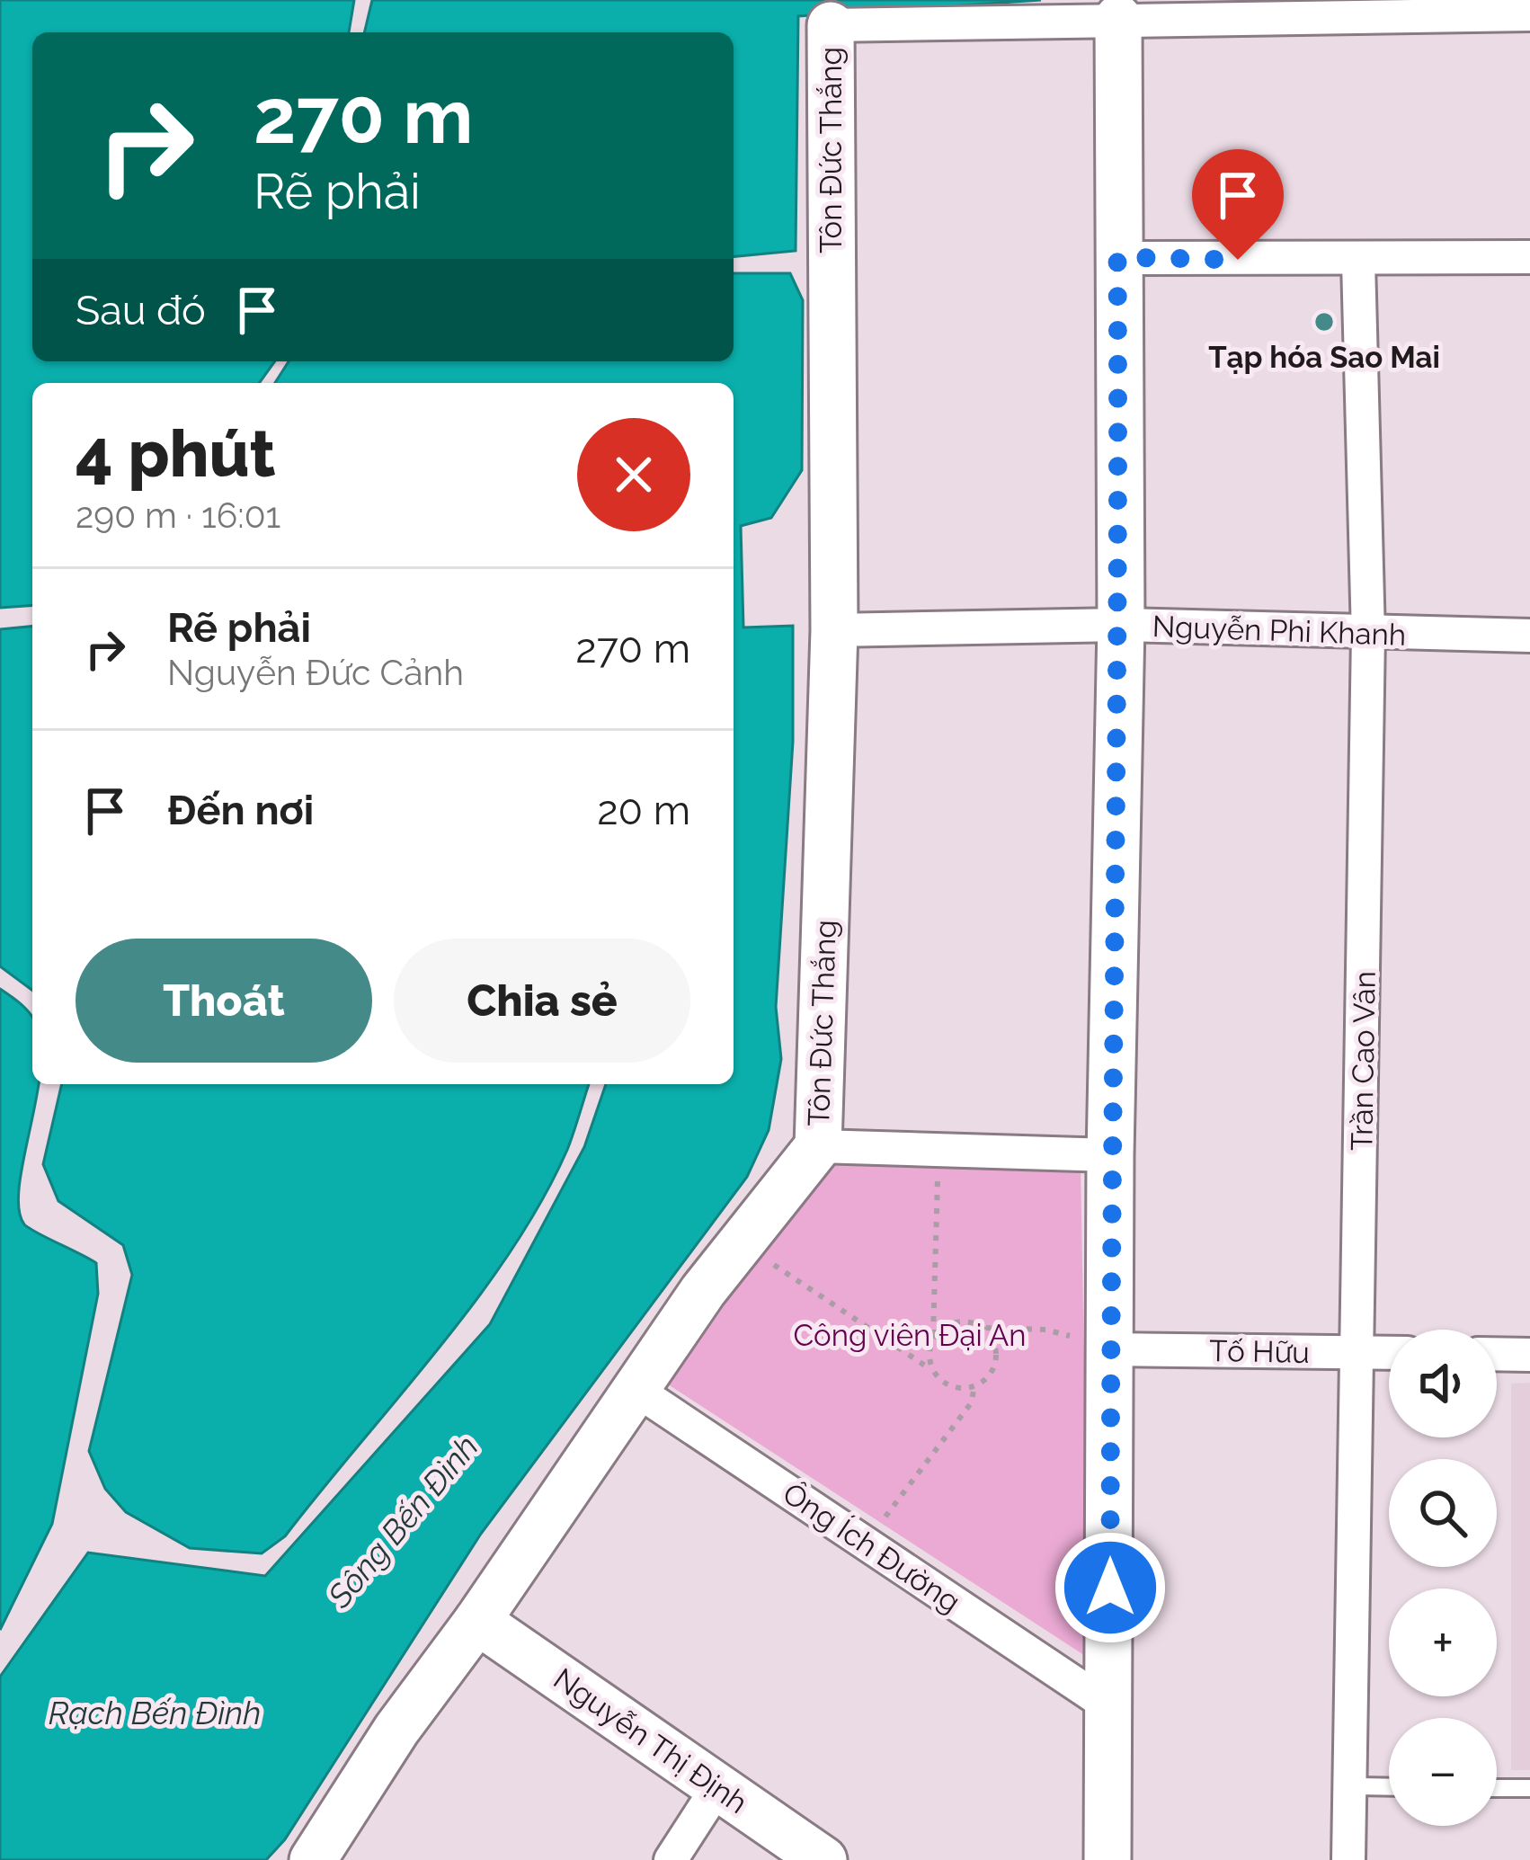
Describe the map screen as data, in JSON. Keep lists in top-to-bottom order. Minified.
{"streets":{"street":["Tôn Đức Thắng","Nguyễn Phi Khanh","Trần Cao Vân","Tố Hữu","Ông Ích Đường","Nguyễn Thị Định"]},"crossings":[["Tôn Đức Thắng","Nguyễn Phi Khanh"],["Tôn Đức Thắng","Ông Ích Đường"],["Tôn Đức Thắng","Nguyễn Thị Định"],["Nguyễn Phi Khanh","Trần Cao Vân"],["Trần Cao Vân","Tố Hữu"]],"water":["Sông Bến Đình","Rạch Bến Đình"],"parks":["Công viên Đại An"],"places":["Tạp hóa Sao Mai"],"page":{"turn":["270 m","Rẽ phải"],"then":"Sau đó","heading":["4 phút","290 m · 16:01"],"list":[{"name":"Rẽ phải","note":"Nguyễn Đức Cảnh","value":"270 m"},{"name":"Đến nơi","value":"20 m"}],"buttons":["Thoát","Chia sẻ"],"map_buttons":["+","−"]}}
